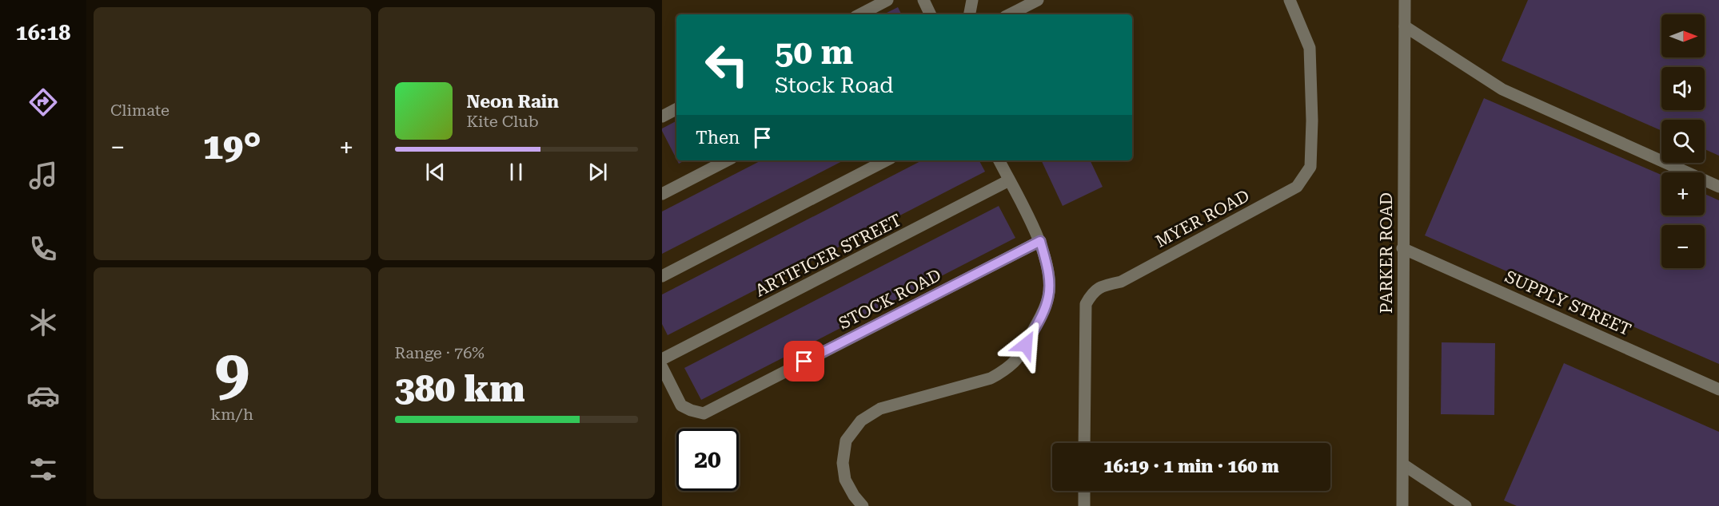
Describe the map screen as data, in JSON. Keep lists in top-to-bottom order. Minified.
{"streets":{"street":["MYER ROAD","PARKER ROAD","ARTIFICER STREET","STOCK ROAD","SUPPLY STREET"]},"crossings":[["PARKER ROAD","SUPPLY STREET"]],"north":"right","page":{"tabs":"16:18","tile":["Climate",["9","km/h"],["Range · 76%","380 km"]],"map_buttons":["+","−"],"turn":["50 m","Stock Road"],"song":["Neon Rain","Kite Club"],"then":"Then","heat":["−","19°","+"],"limit":"20","trip":"16:19 · 1 min · 160 m"}}
